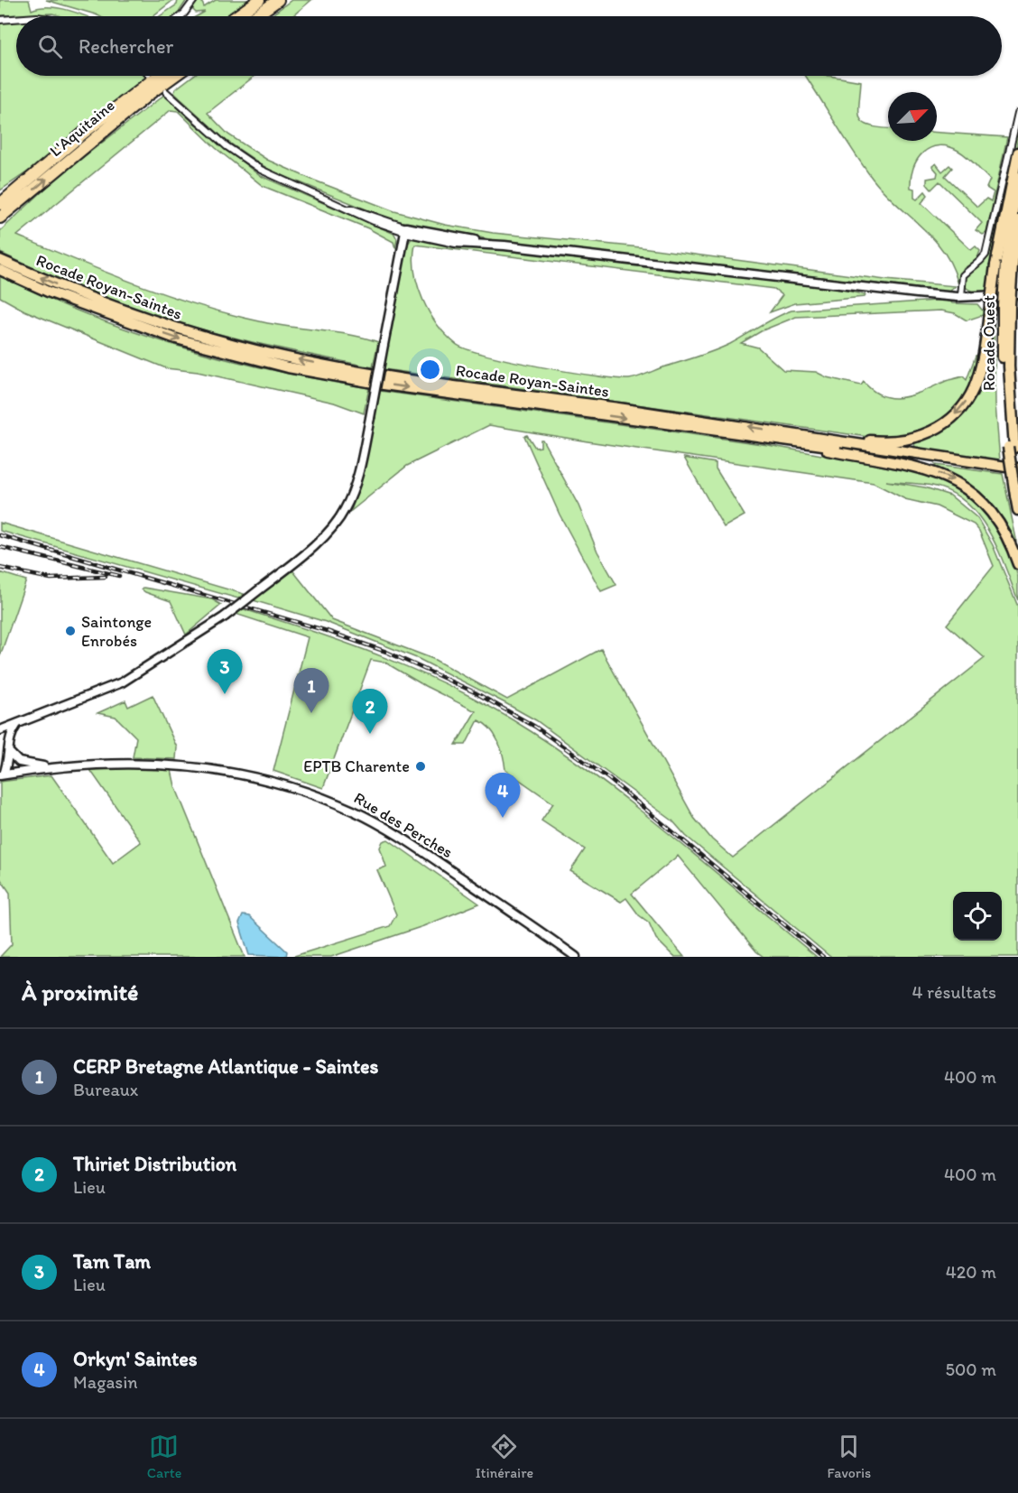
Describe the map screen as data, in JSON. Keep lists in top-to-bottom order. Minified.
{"streets":{"highway":["L'Aquitaine"],"main road":["Rocade Royan-Saintes","Rocade Ouest"],"street":["Rue des Perches"]},"crossings":[["Rocade Royan-Saintes","Rocade Ouest"]],"places":["Saintonge Enrobés","EPTB Charente"],"north":"top right","page":{"search":"Rechercher","pins":["3","1","2","4"],"heading":["À proximité","4 résultats"],"list":[{"mark":"1","name":"CERP Bretagne Atlantique - Saintes","note":"Bureaux","value":"400 m"},{"mark":"2","name":"Thiriet Distribution","note":"Lieu","value":"400 m"},{"mark":"3","name":"Tam Tam","note":"Lieu","value":"420 m"},{"mark":"4","name":"Orkyn' Saintes","note":"Magasin","value":"500 m"}],"nav":["Carte","Itinéraire","Favoris"]}}
